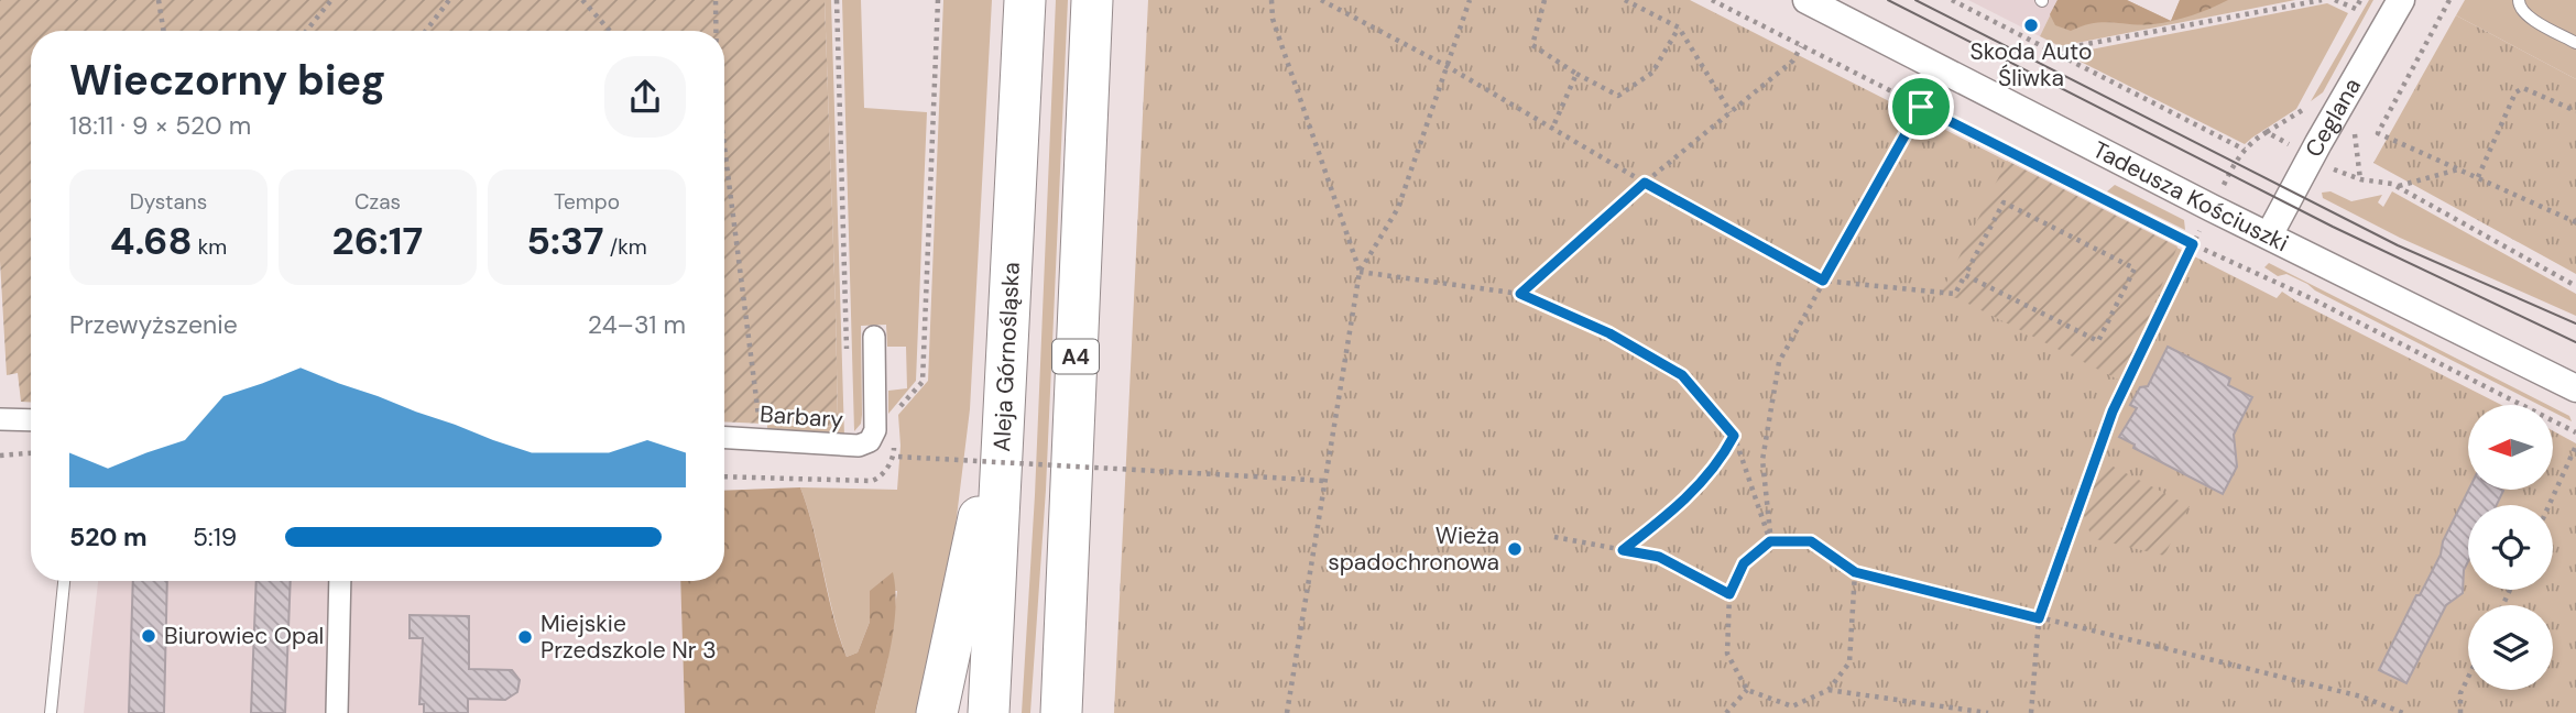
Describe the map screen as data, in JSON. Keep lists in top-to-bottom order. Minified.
{"streets":{"highway":["Aleja Górnośląska","A4"],"street":["Ceglana","Tadeusza Kościuszki","Barbary"]},"crossings":[["Ceglana","Tadeusza Kościuszki"]],"places":["Skoda Auto Śliwka","Wieża spadochronowa","Biurowiec Opal","Miejskie Przedszkole Nr 3"],"north":"left","page":{"heading":["Wieczorny bieg","18:11 · 9 × 520 m"],"stats":[["Dystans","4.68 km"],["Czas","26:17"],["Tempo","5:37 /km"]],"chart":["Przewyższenie","24–31 m"],"list":[{"name":"520 m","note":"5:19"}]}}
